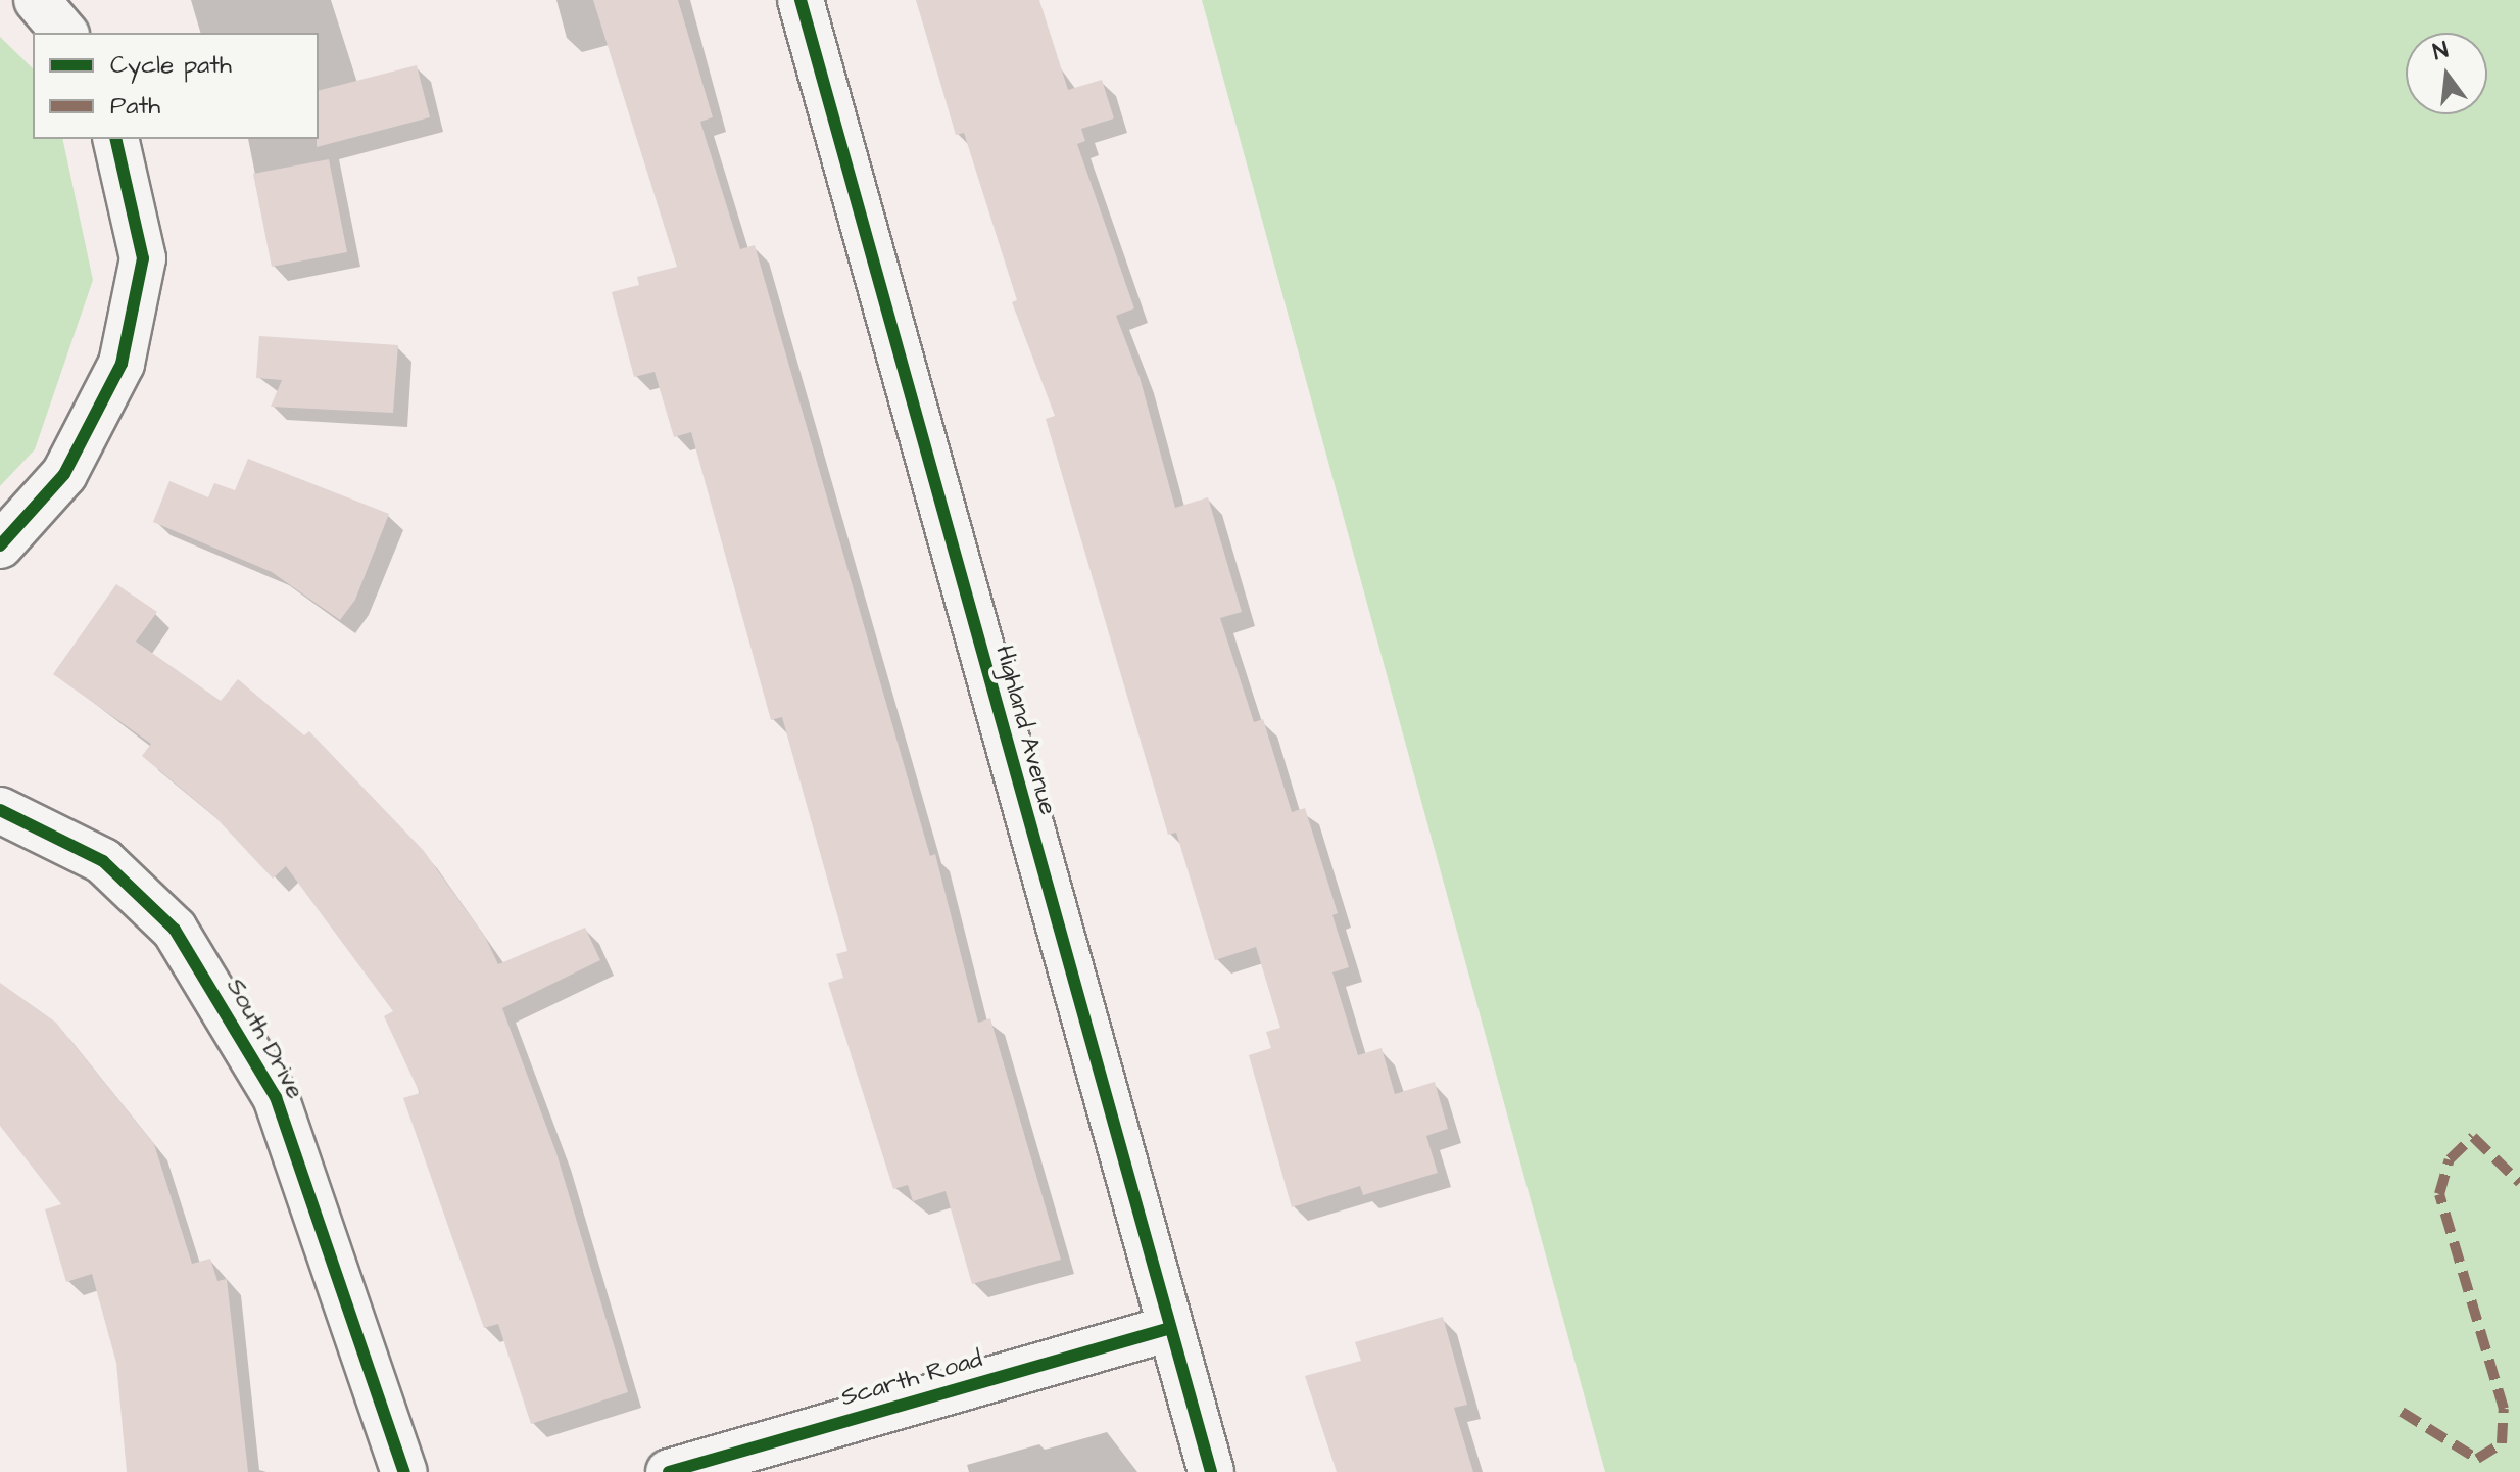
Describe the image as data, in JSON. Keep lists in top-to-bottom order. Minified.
{"streets":{"street":["Highland Avenue","South Drive","Scarth Road"]},"crossings":[["Highland Avenue","Scarth Road"]],"legend":["Cycle path","Path"],"north":"top"}
